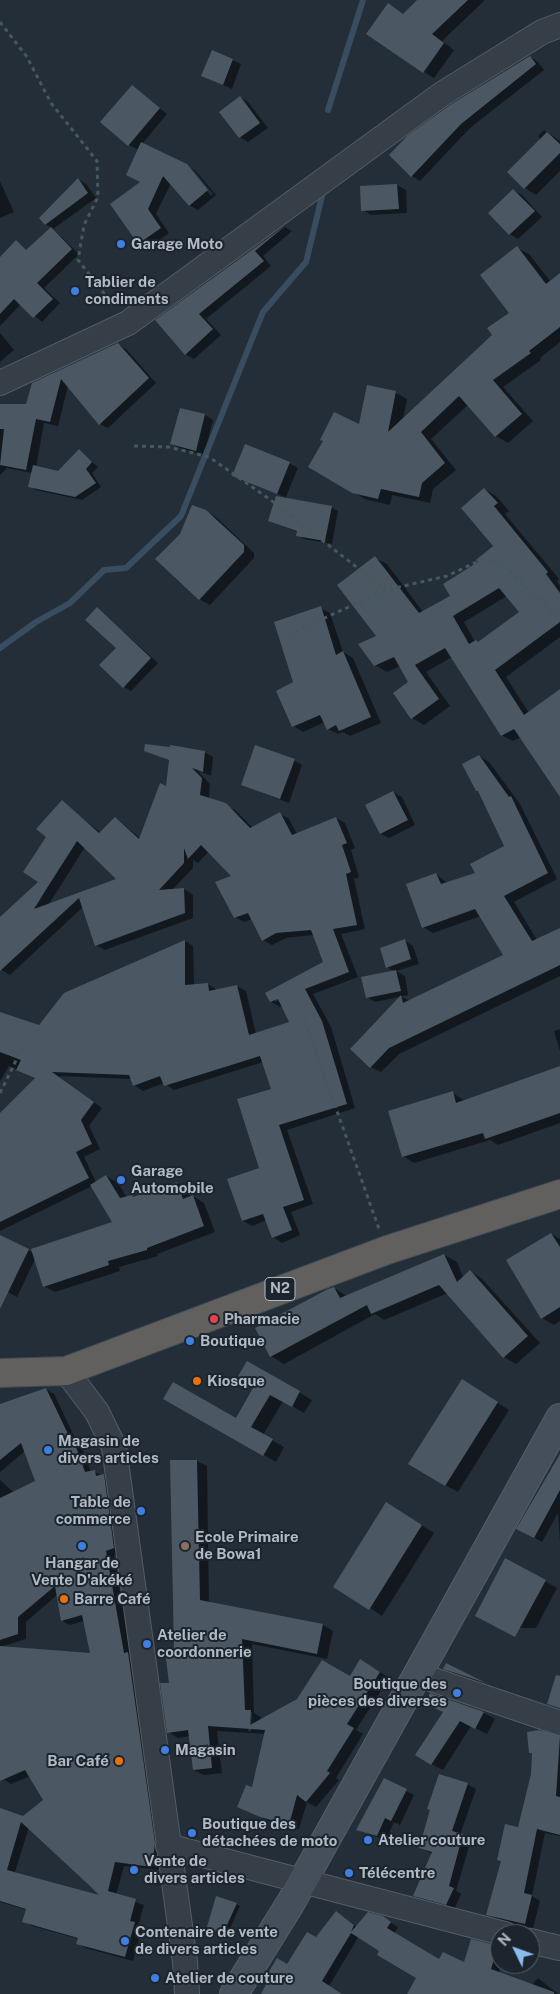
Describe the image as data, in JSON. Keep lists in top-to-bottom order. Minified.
{"streets":{"highway":["N2"]},"places":["Garage Moto","Tablier de condiments","Garage Automobile","Pharmacie","Boutique","Kiosque","Magasin de divers articles","Table de commerce","Hangar de Vente D'akéké","Ecole Primaire de Bowa1","Barre Café","Atelier de coordonnerie","Boutique des pièces des diverses","Magasin","Bar Café","Boutique des détachées de moto","Atelier couture","Vente de divers articles","Télécentre","Contenaire de vente de divers articles","Atelier de couture"],"north":"top left"}
